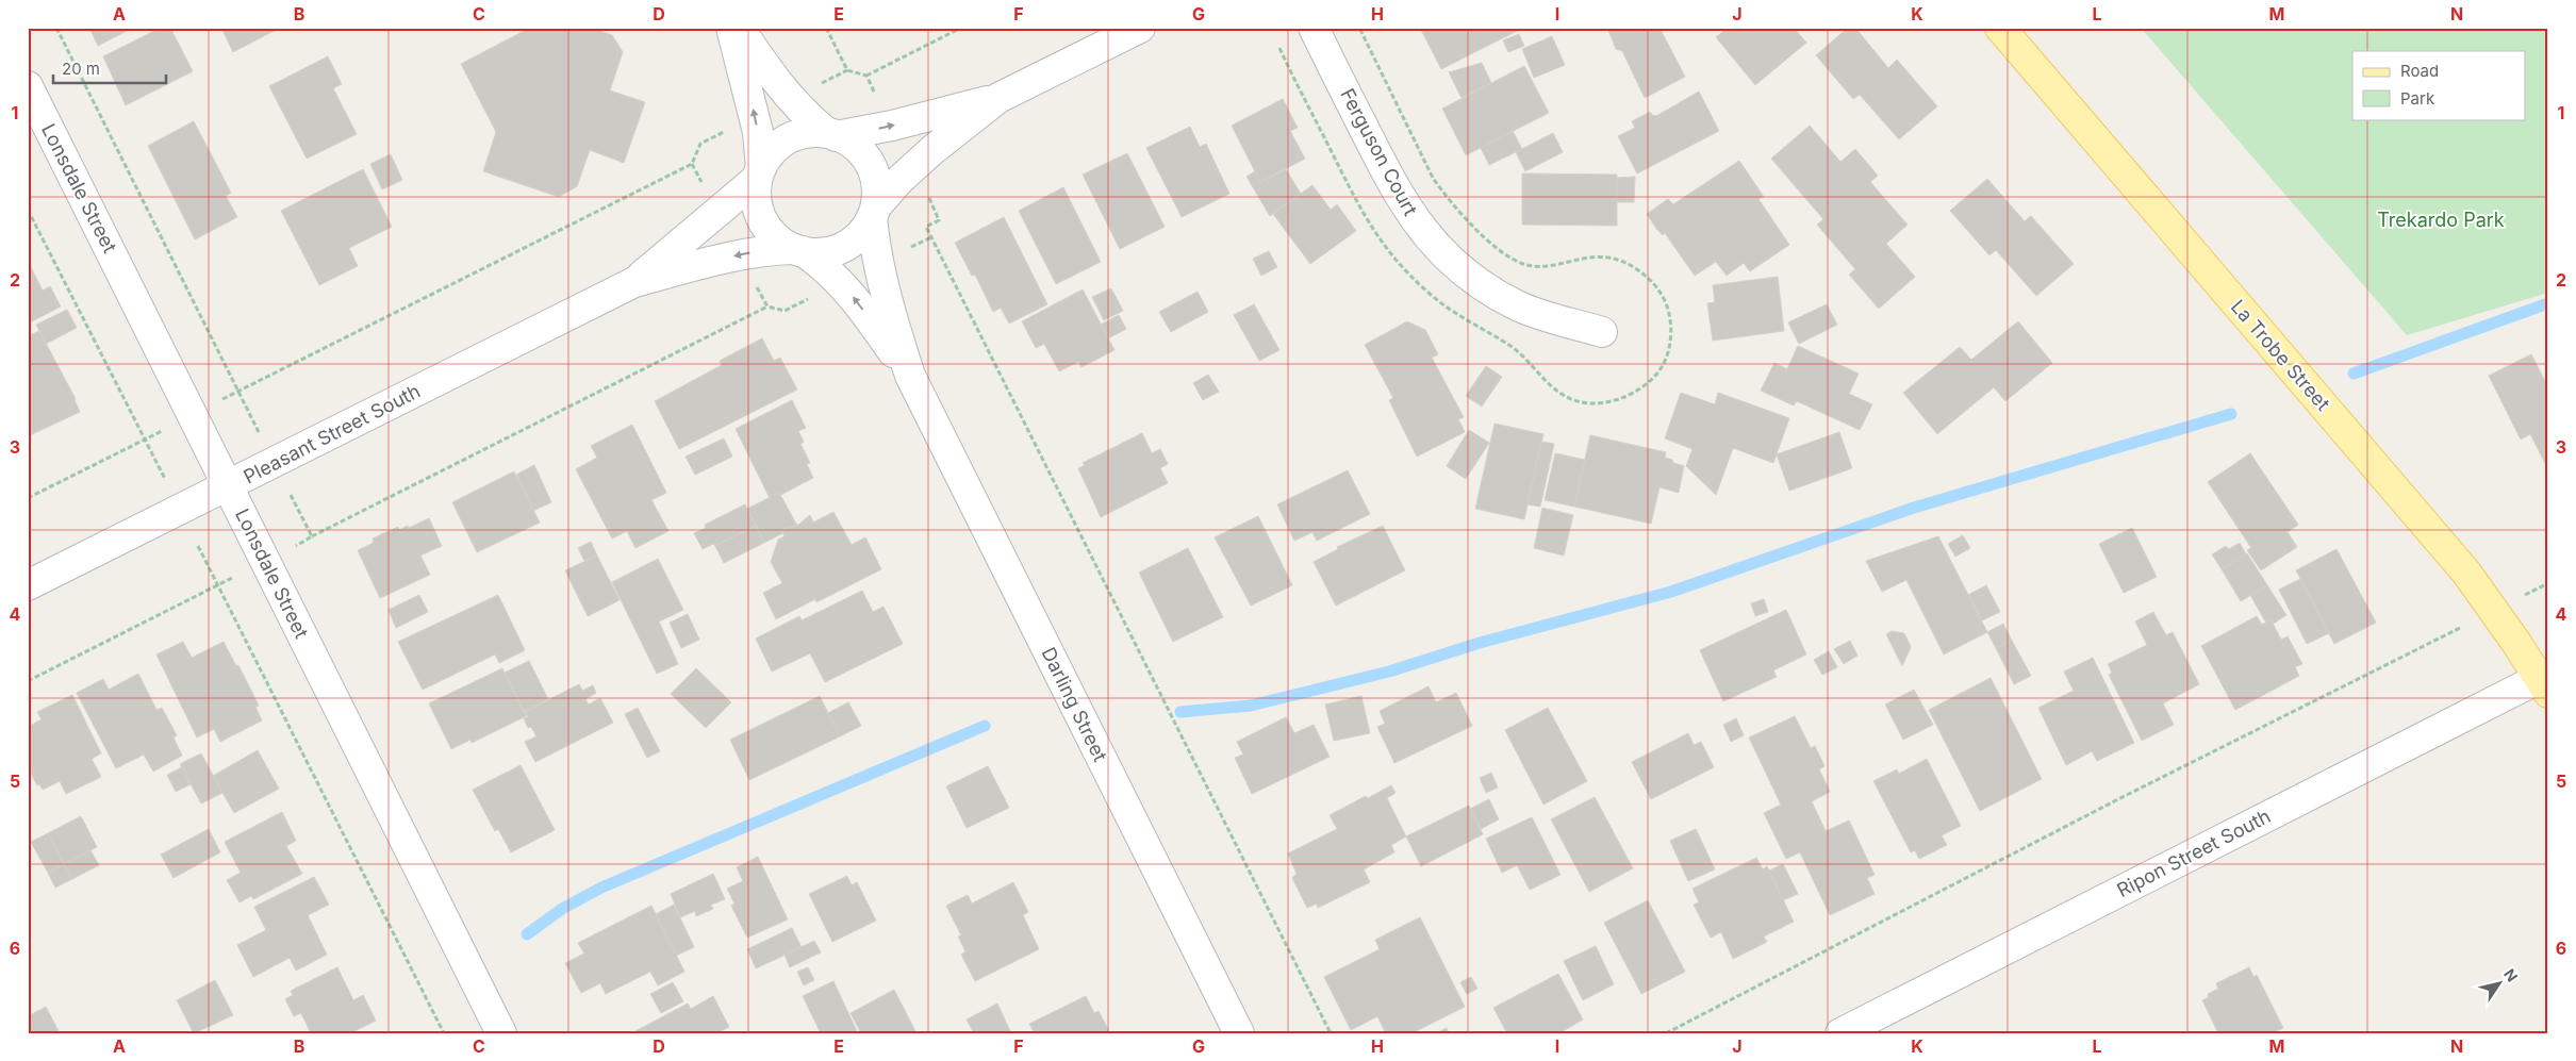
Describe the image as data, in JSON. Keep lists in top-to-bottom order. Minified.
{"streets":{"main road":["La Trobe Street"],"street":["Ferguson Court","Lonsdale Street","Pleasant Street South","Darling Street","Ripon Street South"]},"crossings":[["Lonsdale Street","Pleasant Street South"],["La Trobe Street","Ripon Street South"],["Pleasant Street South","Darling Street"]],"parks":["Trekardo Park"],"legend":["Road","Park"],"scale_bar":"20 m","north":"top right","grid":{"columns":["A","B","C","D","E","F","G","H","I","J","K","L","M","N"],"rows":["1","2","3","4","5","6"]}}
